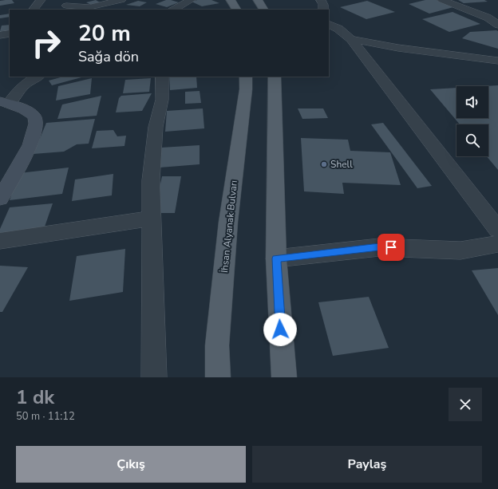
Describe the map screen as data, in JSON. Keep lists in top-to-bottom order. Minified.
{"streets":{"main road":["İhsan Alyanak Bulvarı"]},"places":["Shell"],"page":{"turn":["20 m","Sağa dön"],"heading":["1 dk","50 m · 11:12"],"buttons":["Çıkış","Paylaş"]}}
